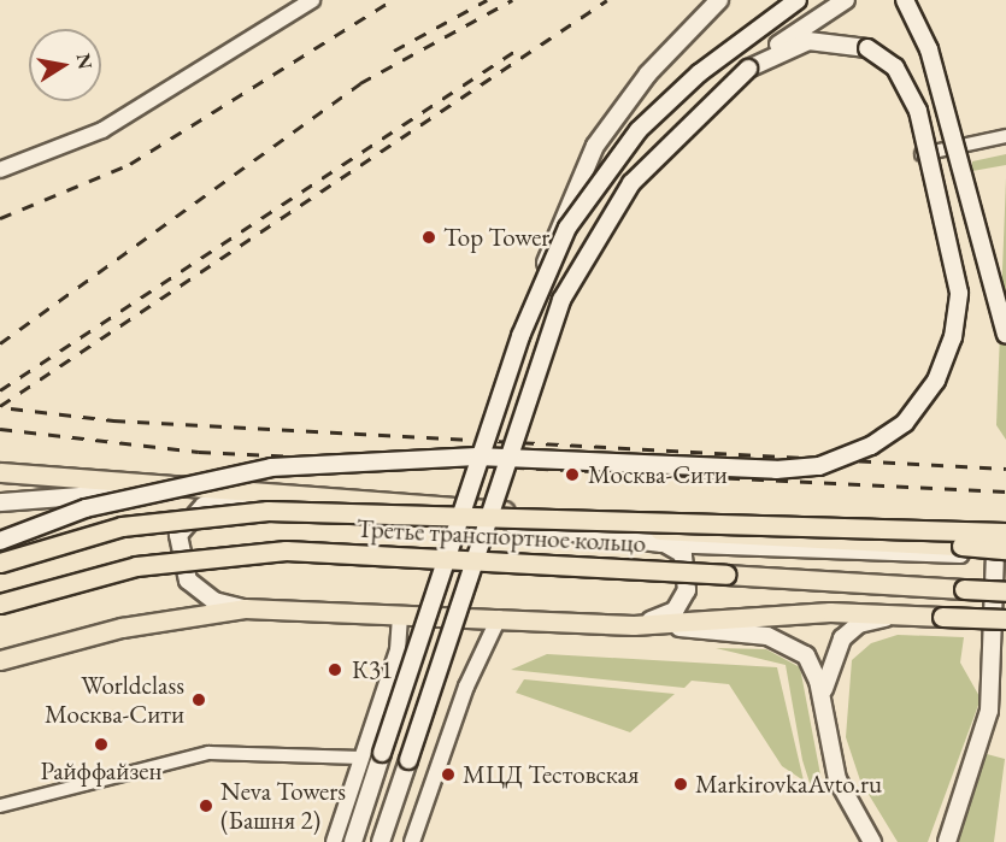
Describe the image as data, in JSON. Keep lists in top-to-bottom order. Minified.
{"streets":{"main road":["Третье транспортное кольцо"]},"places":["Top Tower","Москва-Сити","К31","Worldclass Москва-Сити","Райффайзен","МЦД Тестовская","MarkirovkaAvto.ru","Neva Towers (Башня 2)"],"north":"right"}
